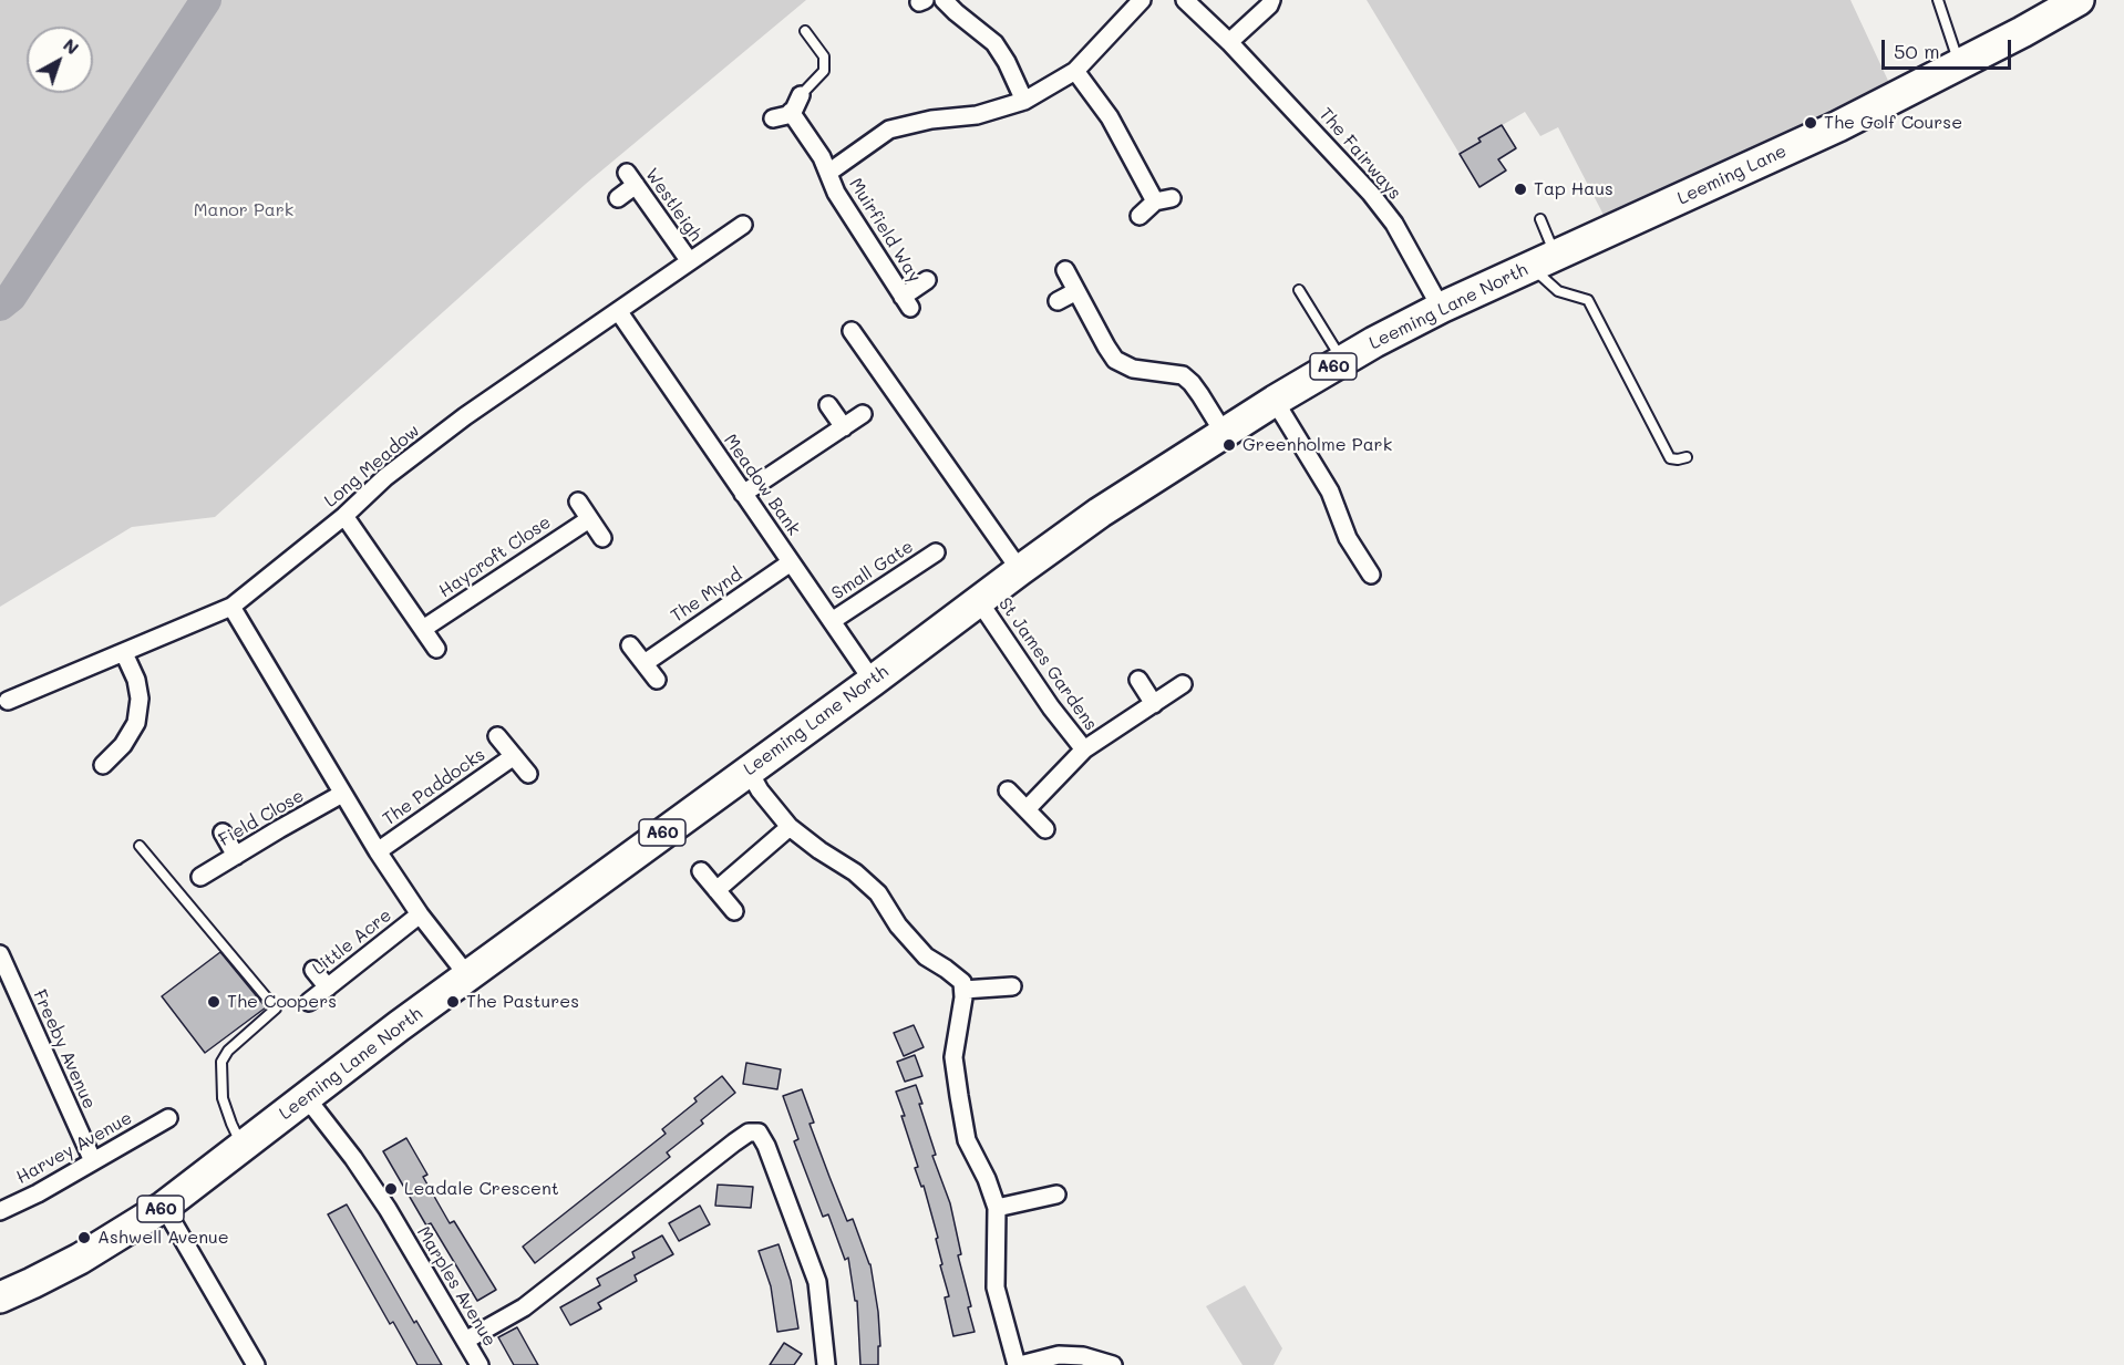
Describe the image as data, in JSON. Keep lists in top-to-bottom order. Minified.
{"streets":{"highway":["Leeming Lane","Leeming Lane North","A60"],"street":["The Fairways","Westleigh","Muirfield Way","Long Meadow","Meadow Bank","Haycroft Close","Small Gate","The Mynd","St James Gardens","The Paddocks","Field Close","Little Acre","Freeby Avenue","Harvey Avenue","Marples Avenue"]},"crossings":[["The Fairways","Leeming Lane North"],["Leeming Lane","Leeming Lane North"],["Westleigh","Long Meadow"],["Leeming Lane North","Meadow Bank"],["Leeming Lane North","St James Gardens"],["Leeming Lane North","Marples Avenue"],["Long Meadow","Meadow Bank"],["Meadow Bank","Small Gate"],["Meadow Bank","The Mynd"],["Freeby Avenue","Harvey Avenue"]],"parks":["Manor Park"],"places":["The Golf Course","Tap Haus","Greenholme Park","The Coopers","The Pastures","Leadale Crescent","Ashwell Avenue"],"scale_bar":"50 m","north":"top right"}
